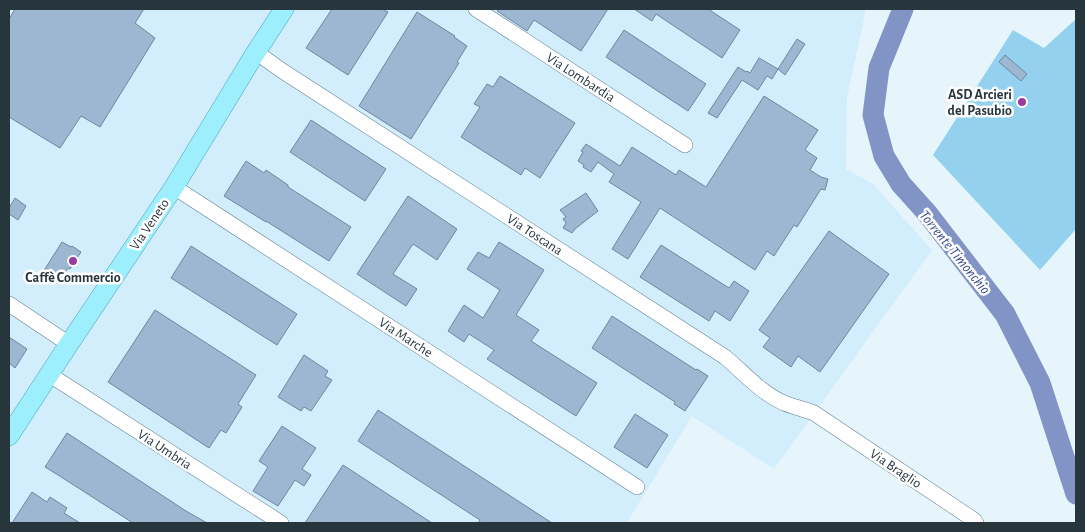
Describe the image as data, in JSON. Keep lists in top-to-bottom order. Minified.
{"streets":{"main road":["Via Veneto"],"street":["Via Lombardia","Via Toscana","Via Marche","Via Umbria","Via Braglio"]},"crossings":[["Via Veneto","Via Toscana"],["Via Veneto","Via Marche"],["Via Veneto","Via Umbria"],["Via Toscana","Via Braglio"]],"water":["Torrente Timonchio"],"places":["ASD Arcieri del Pasubio","Caffè Commercio"]}
